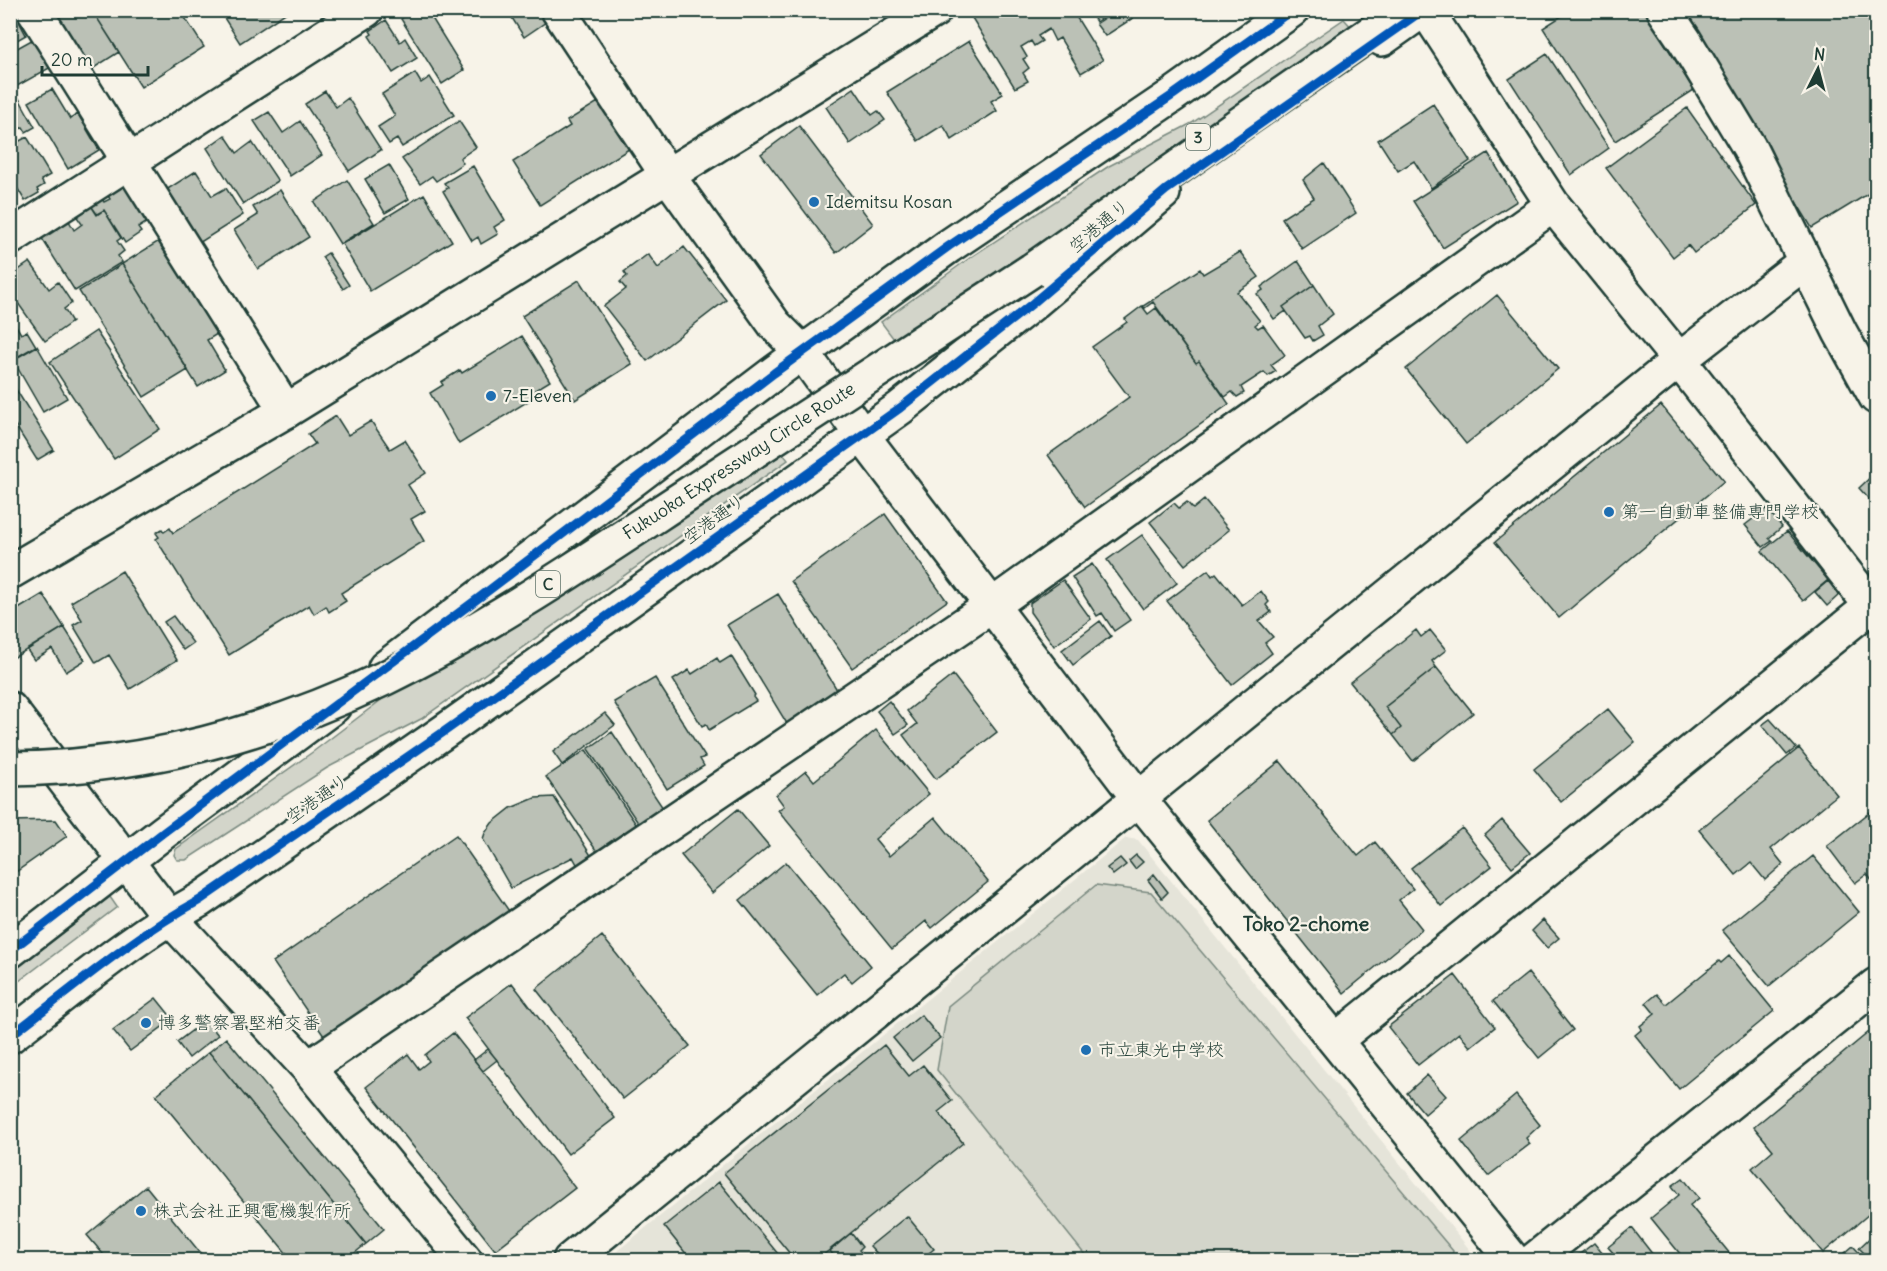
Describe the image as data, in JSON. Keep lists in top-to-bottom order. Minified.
{"streets":{"main road":["3","空港通り","Fukuoka Expressway Circle Route","C"]},"crossings":[["3","Fukuoka Expressway Circle Route"]],"districts":["Toko 2-chome"],"places":["Idemitsu Kosan","7-Eleven","第一自動車整備専門学校","博多警察署堅粕交番","市立東光中学校","株式会社正興電機製作所"],"scale_bar":"20 m","north":"top"}
